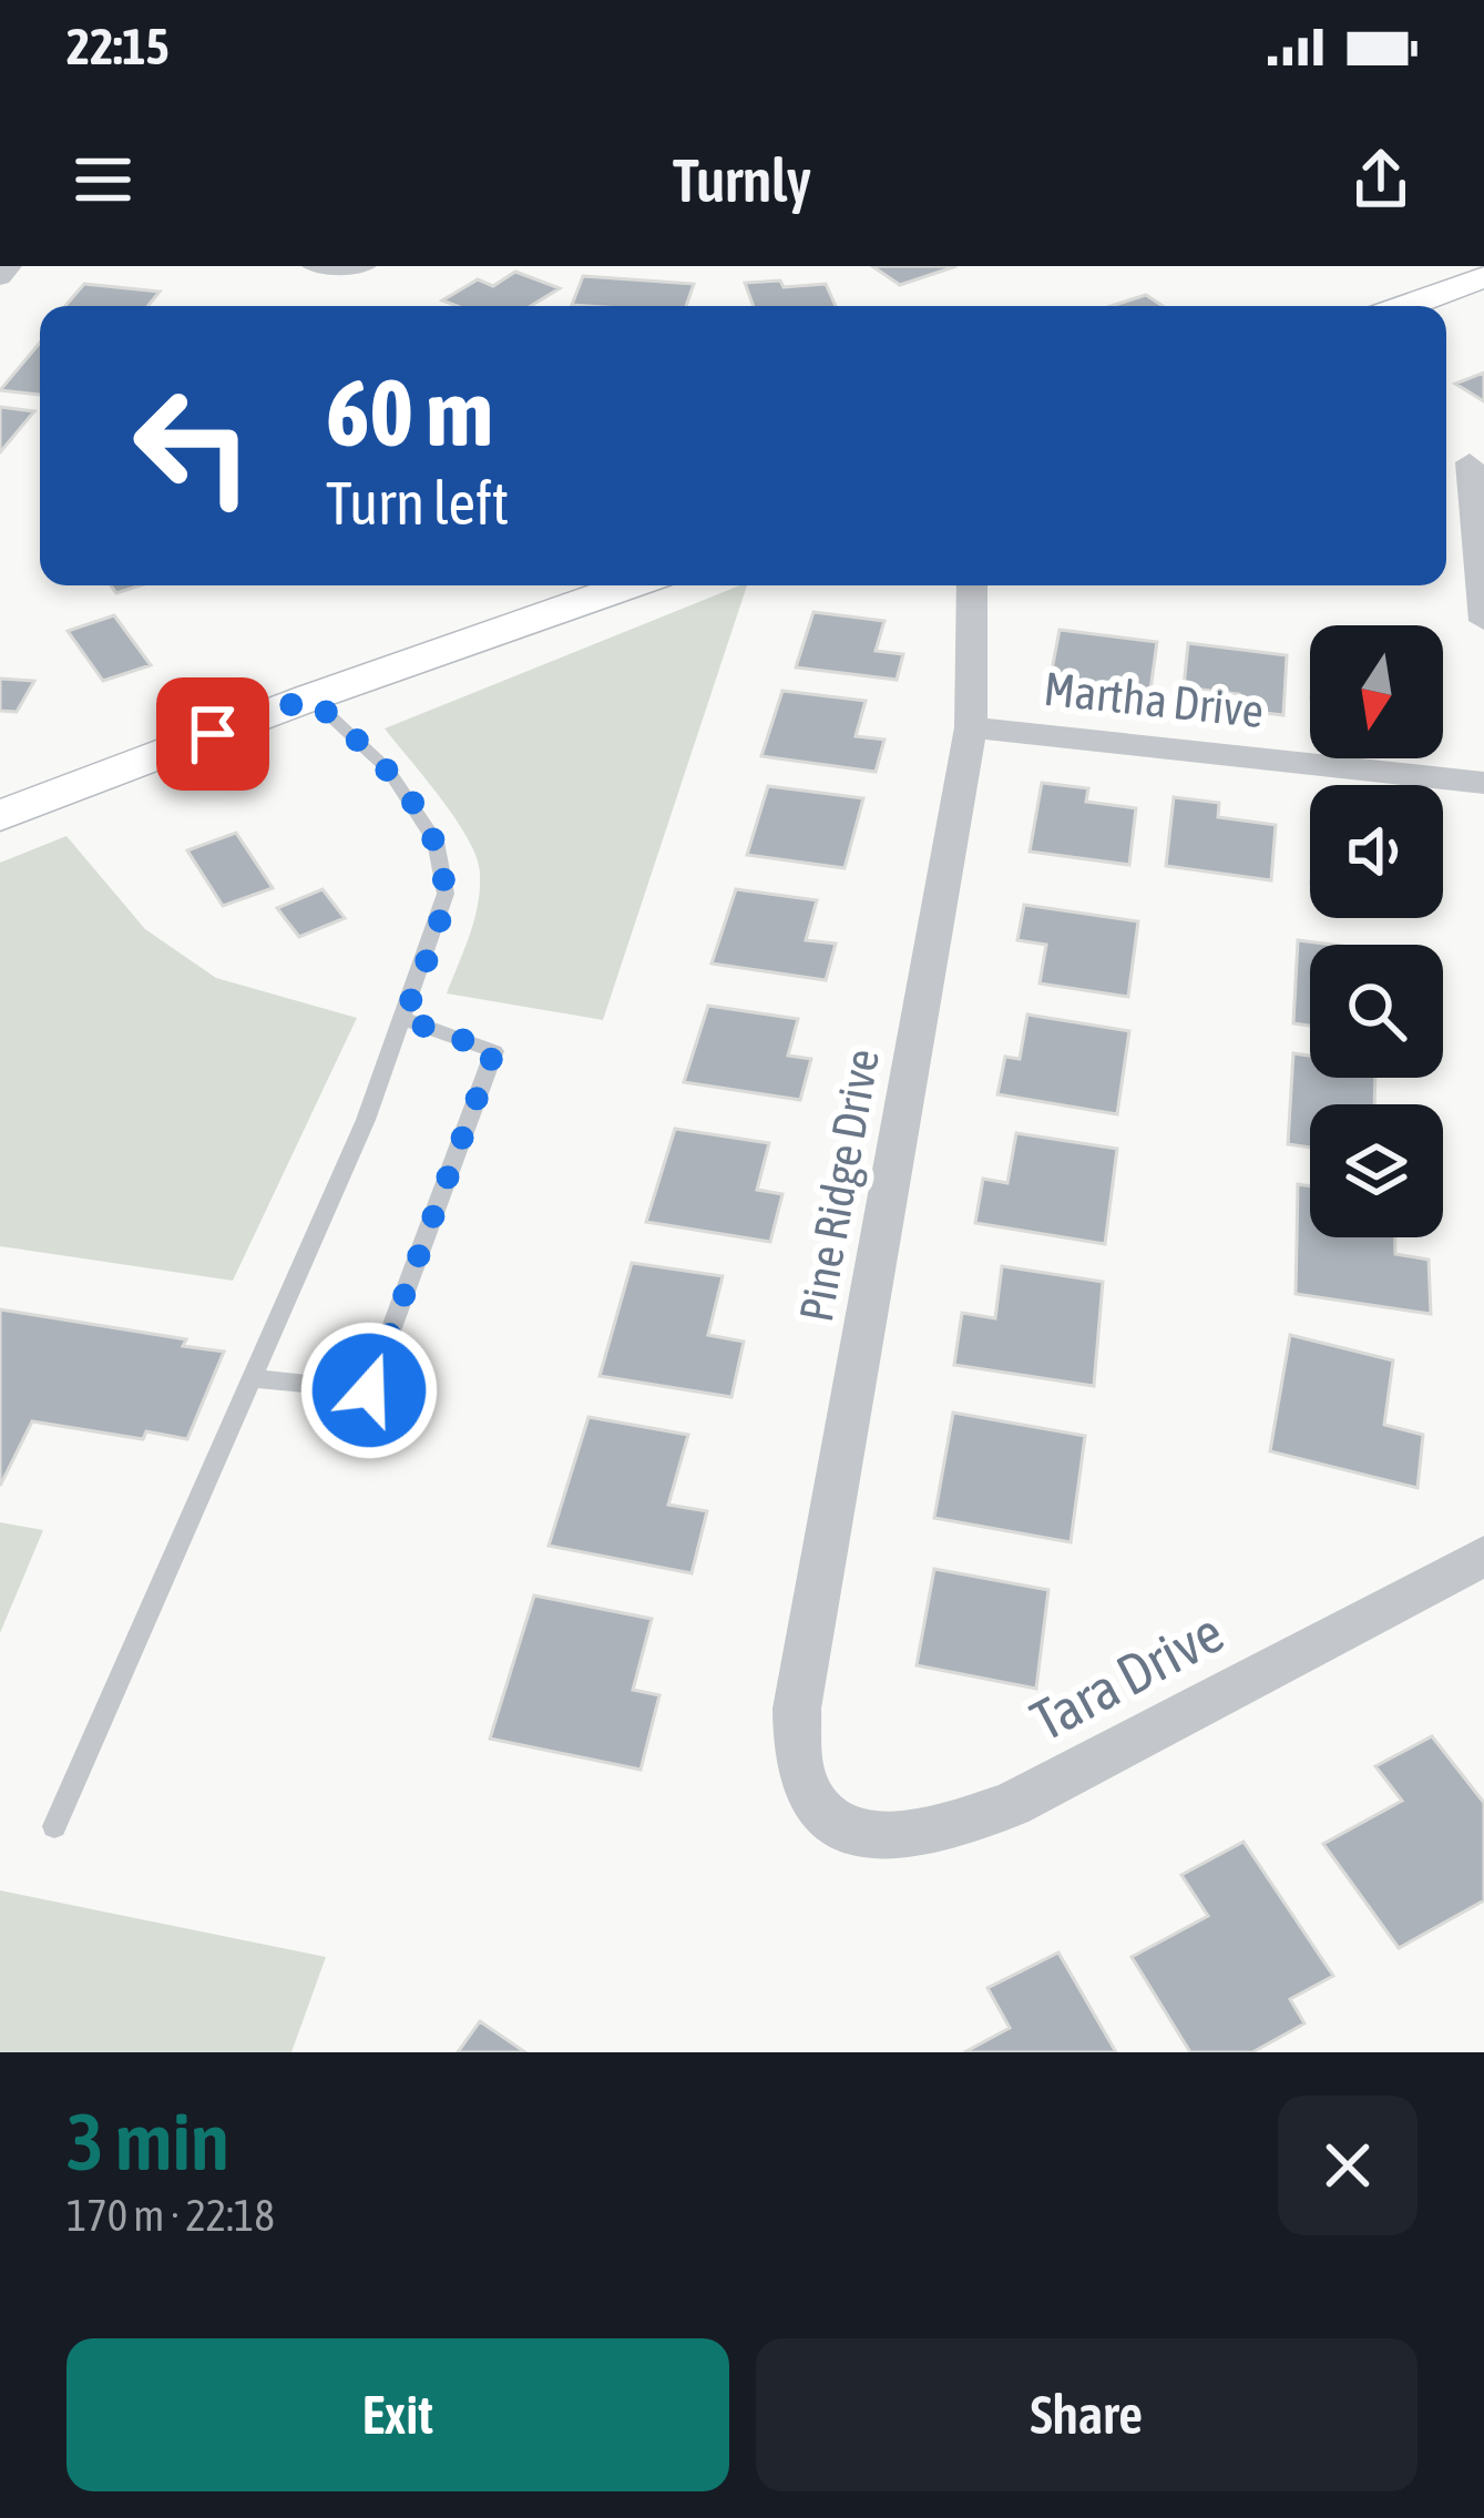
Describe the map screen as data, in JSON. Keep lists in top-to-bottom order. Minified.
{"streets":{"street":["Martha Drive","Pine Ridge Drive","Tara Drive"]},"crossings":[["Martha Drive","Pine Ridge Drive"],["Pine Ridge Drive","Tara Drive"]],"north":"bottom","page":{"status":"22:15","header":"Turnly","turn":["60 m","Turn left"],"heading":["3 min","170 m · 22:18"],"buttons":["Exit","Share"]}}
